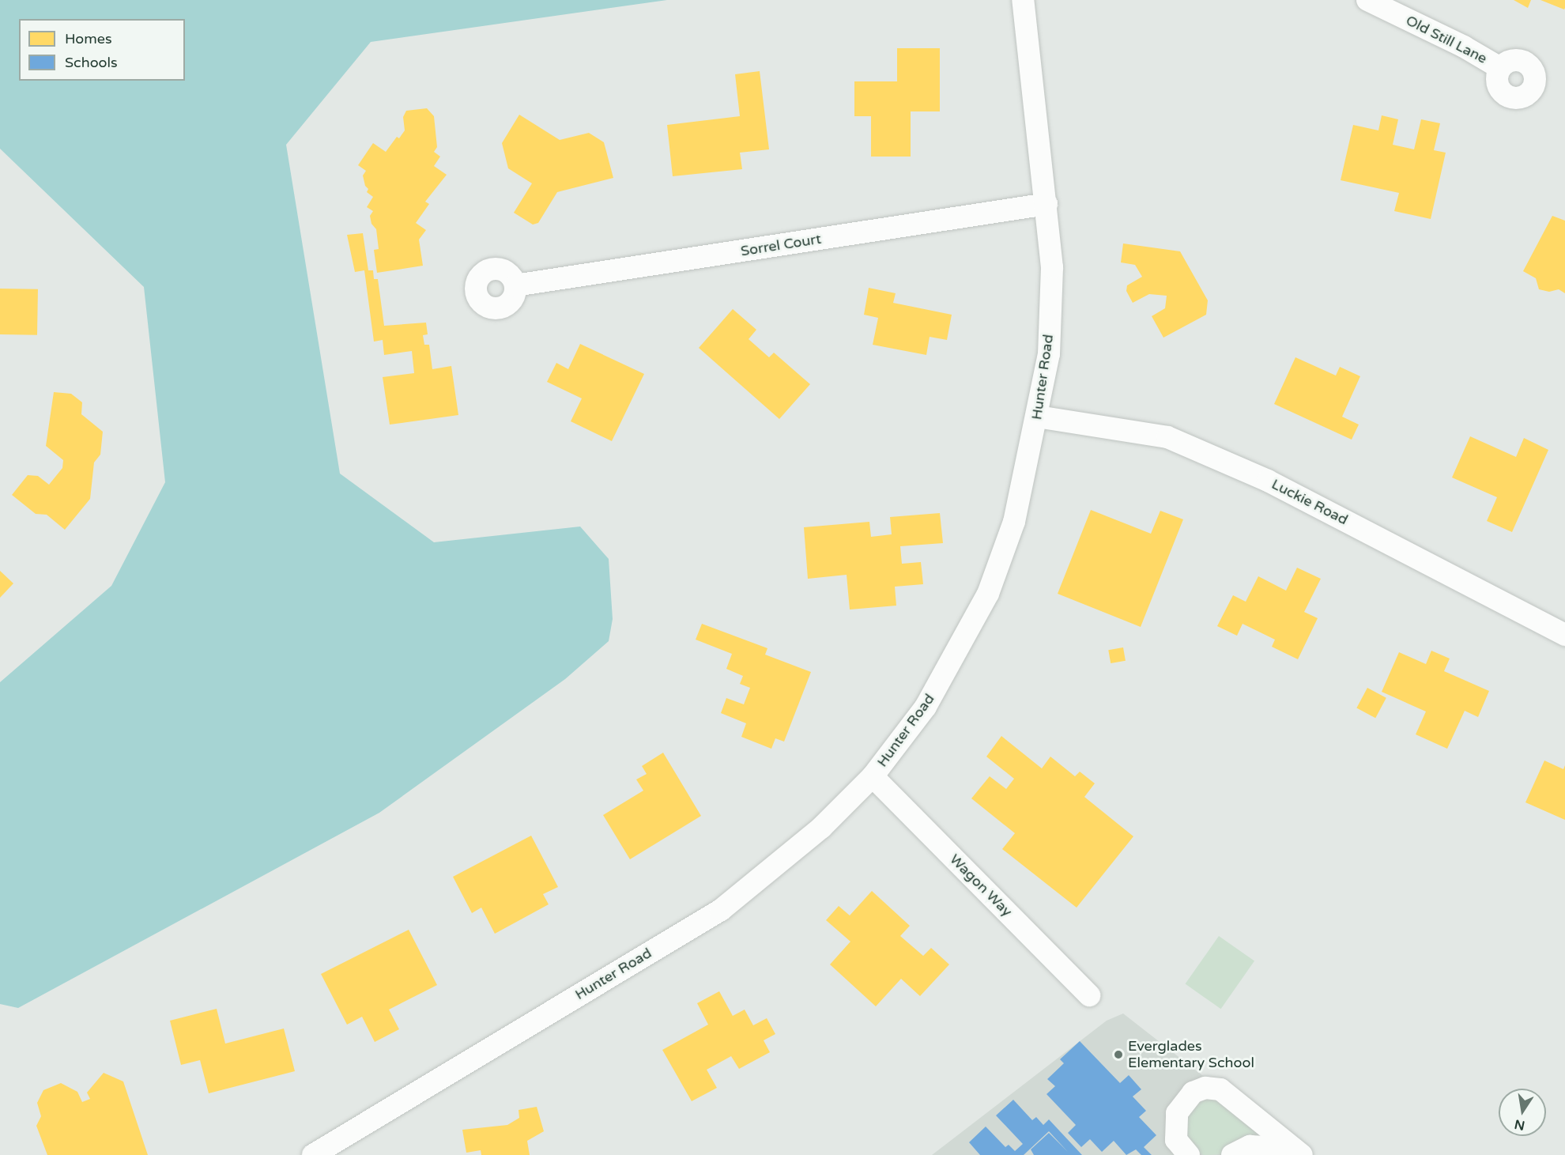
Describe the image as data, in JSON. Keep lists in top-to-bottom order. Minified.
{"streets":{"street":["Old Still Lane","Sorrel Court","Hunter Road","Luckie Road","Wagon Way"]},"crossings":[["Sorrel Court","Hunter Road"],["Hunter Road","Luckie Road"],["Hunter Road","Wagon Way"]],"places":["Everglades Elementary School"],"legend":["Homes","Schools"],"north":"bottom"}
